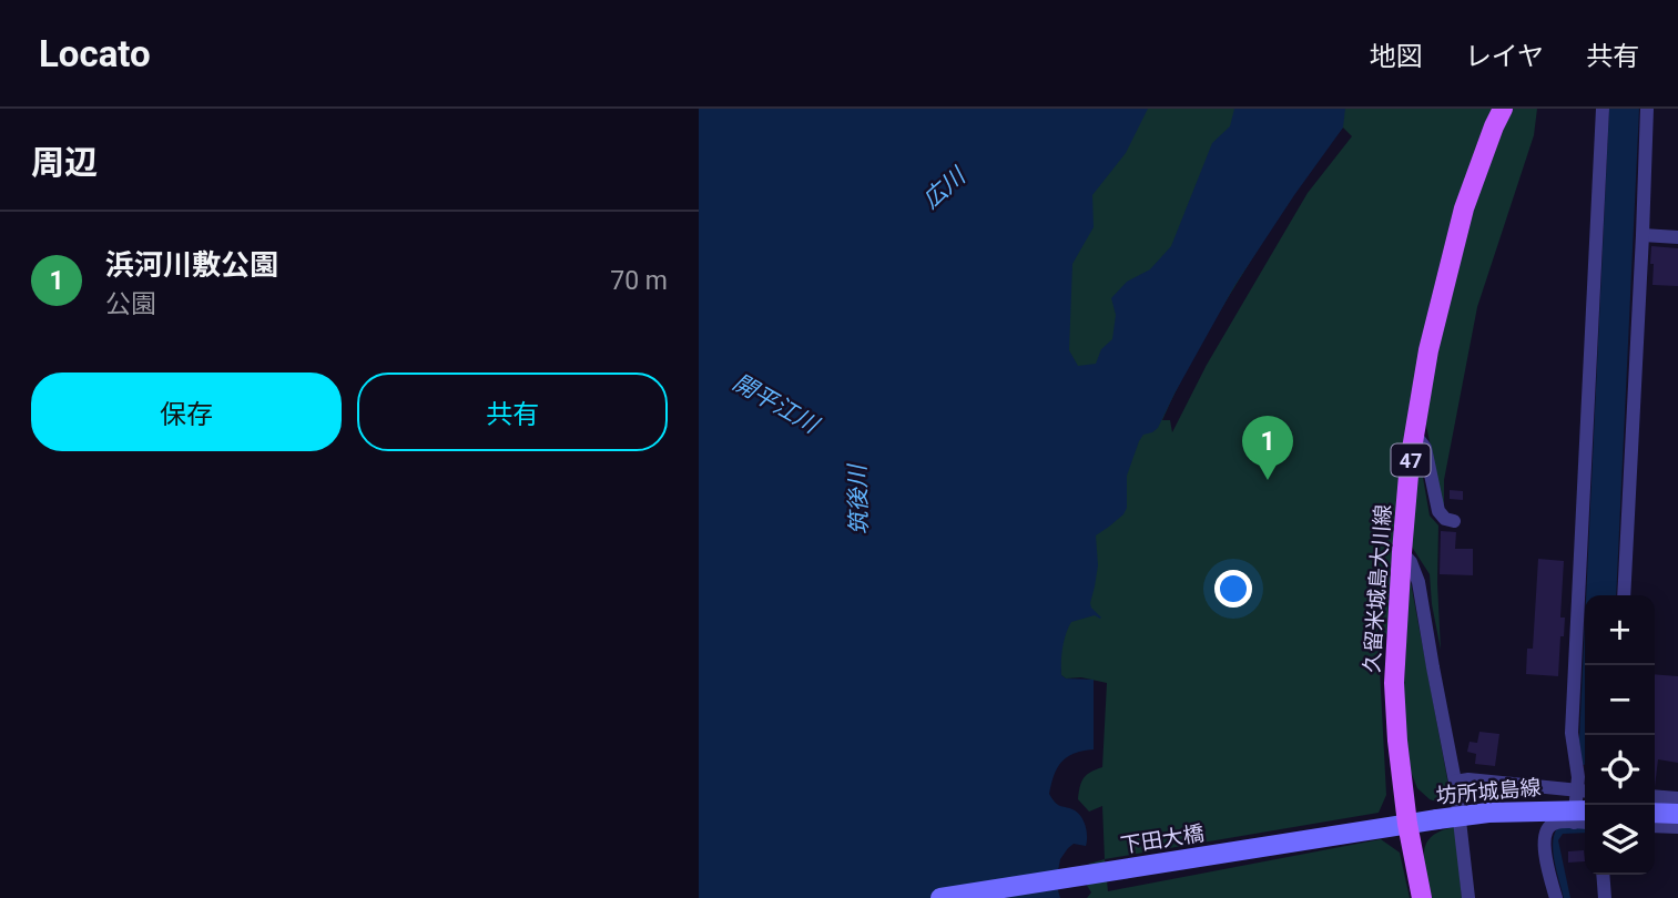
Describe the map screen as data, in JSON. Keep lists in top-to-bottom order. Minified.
{"streets":{"main road":["47","久留米城島大川線","坊所城島線","下田大橋"]},"crossings":[["久留米城島大川線","坊所城島線"],["久留米城島大川線","下田大橋"],["坊所城島線","下田大橋"]],"water":["広川","開平江川","筑後川"],"page":{"header":"Locato","nav":["地図","レイヤ","共有"],"heading":"周辺","list":[{"mark":"1","name":"浜河川敷公園","note":"公園","value":"70 m"}],"buttons":["保存","共有"],"pins":"1","map_buttons":["+","−"]}}
